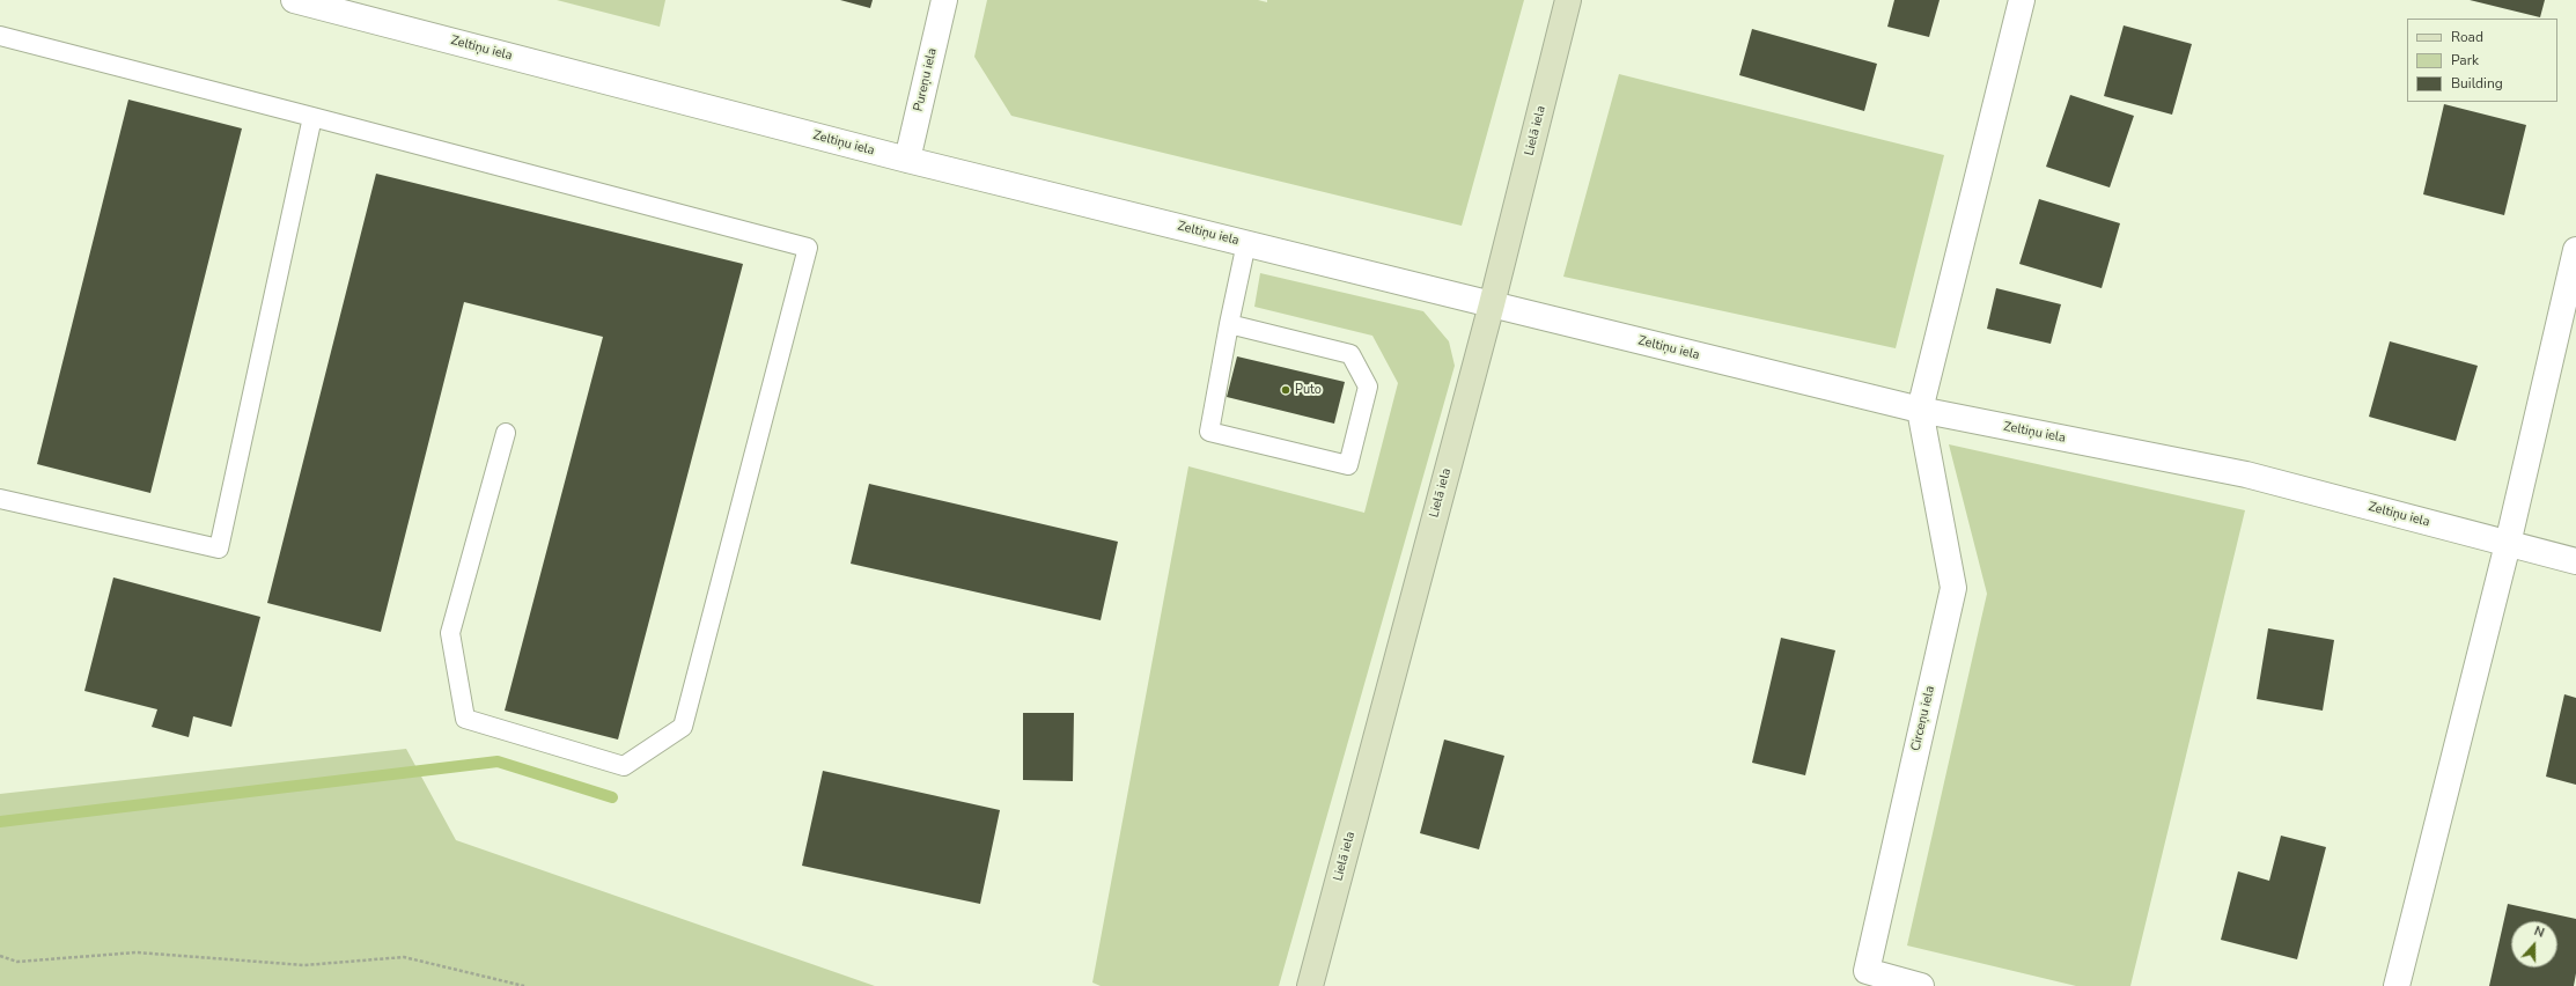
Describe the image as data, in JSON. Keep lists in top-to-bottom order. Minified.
{"streets":{"street":["Zeltiņu iela","Pureņu iela","Lielā iela","Circeņu iela"]},"crossings":[["Zeltiņu iela","Pureņu iela"],["Zeltiņu iela","Lielā iela"],["Zeltiņu iela","Circeņu iela"]],"places":["Puto"],"legend":["Road","Park","Building"],"north":"top"}
